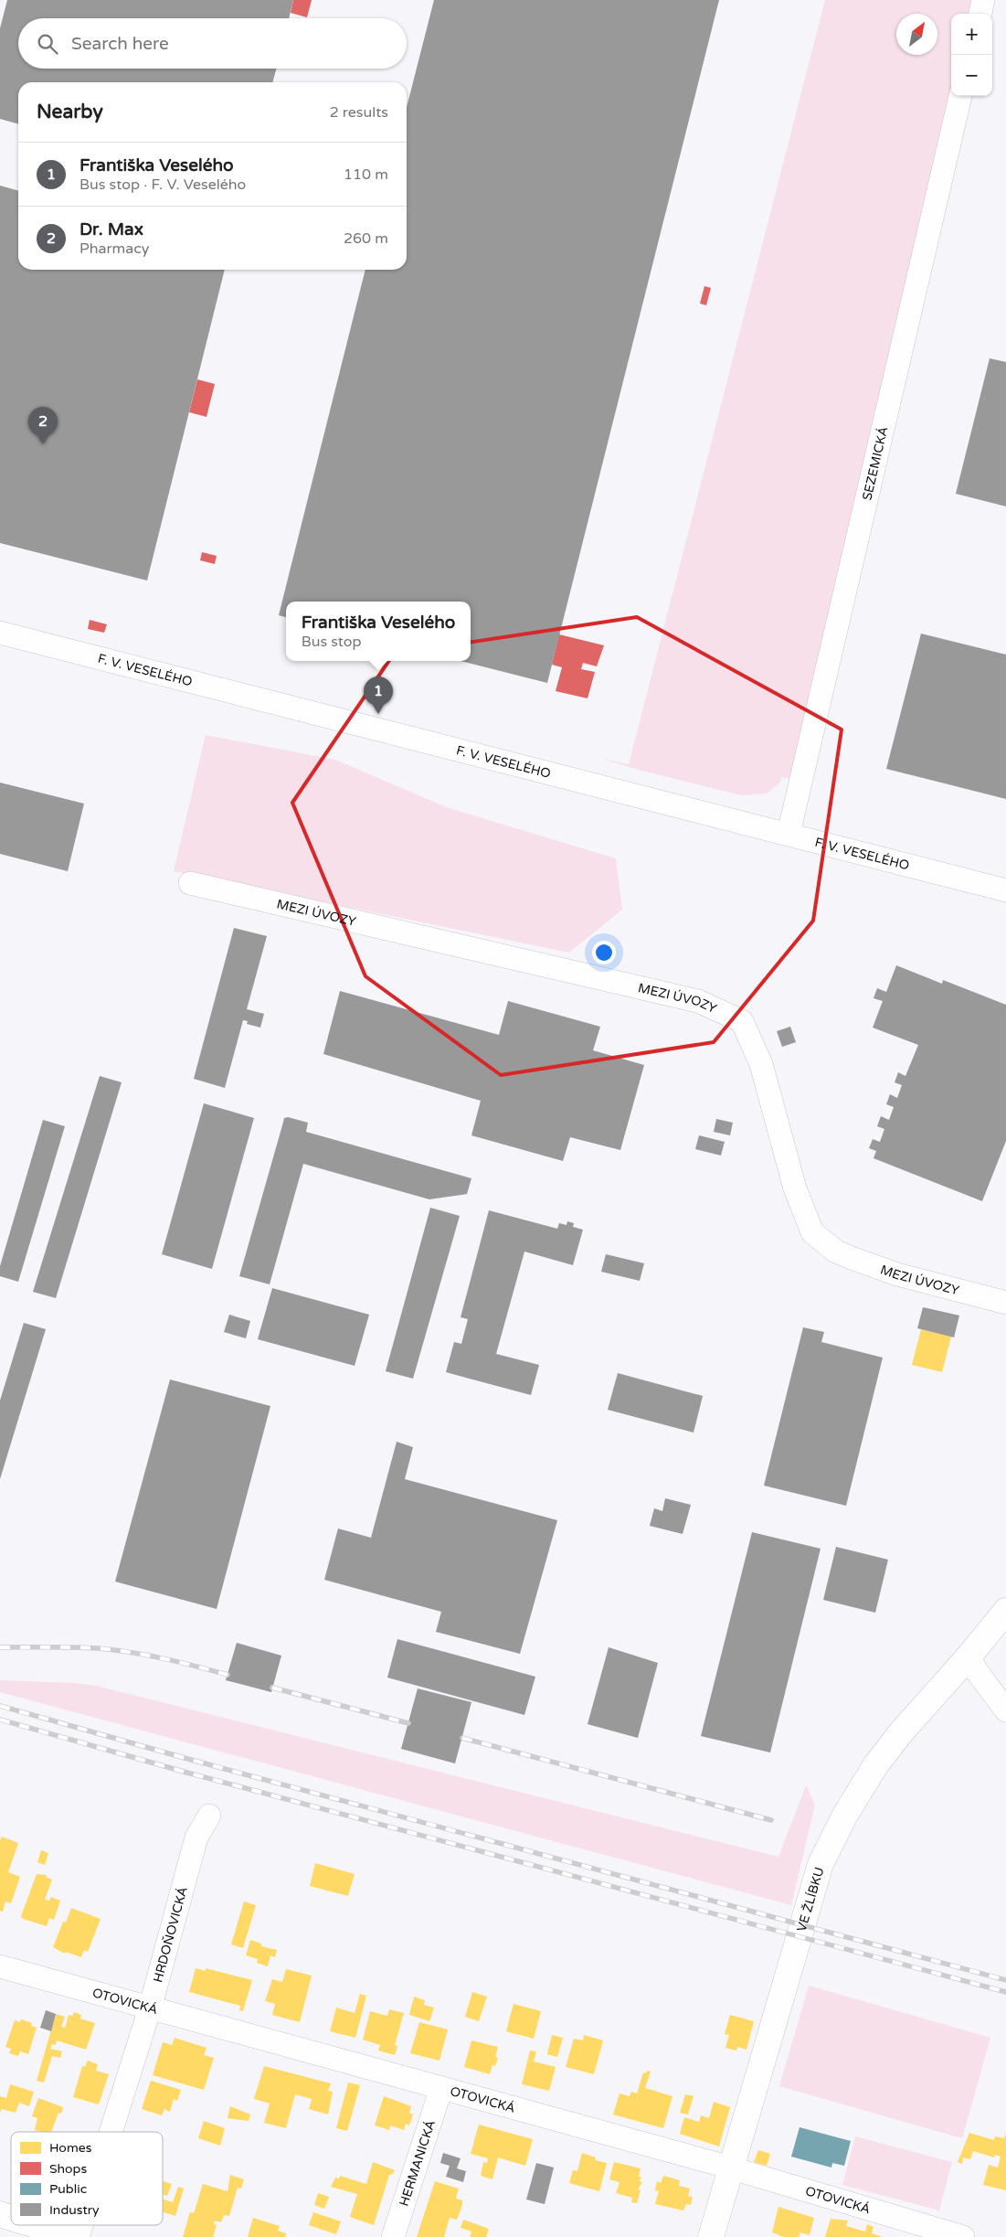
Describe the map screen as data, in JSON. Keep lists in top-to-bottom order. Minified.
{"streets":{"street":["SEZEMICKÁ","F. V. VESELÉHO","MEZI ÚVOZY","VE ŽLÍBKU","HRDOŇOVICKÁ","OTOVICKÁ","HERMANICKÁ"]},"crossings":[["SEZEMICKÁ","F. V. VESELÉHO"],["VE ŽLÍBKU","OTOVICKÁ"],["HRDOŇOVICKÁ","OTOVICKÁ"],["OTOVICKÁ","HERMANICKÁ"]],"legend":["Homes","Shops","Public","Industry"],"north":"top right","page":{"map_buttons":["+","−"],"search":"Search here","heading":["Nearby","2 results"],"list":[{"mark":"1","name":"Františka Veselého","note":"Bus stop · F. V. Veselého","value":"110 m"},{"mark":"2","name":"Dr. Max","note":"Pharmacy","value":"260 m"}],"pins":["2","1"],"popup":["Františka Veselého","Bus stop"]}}
